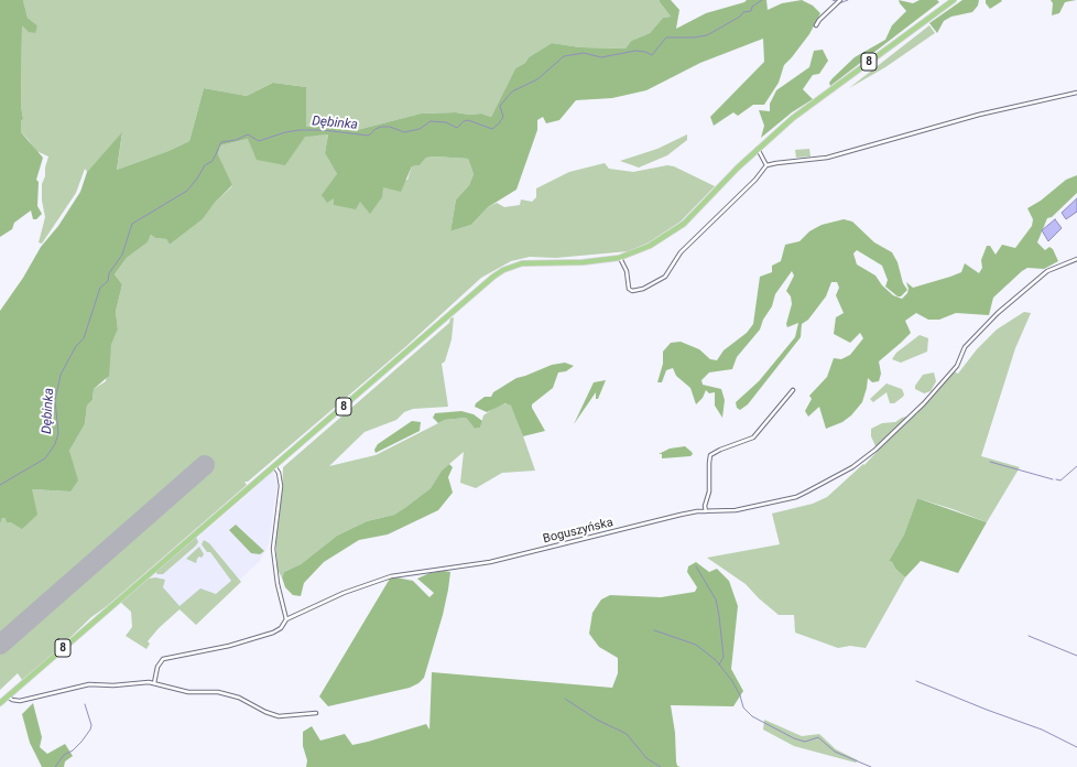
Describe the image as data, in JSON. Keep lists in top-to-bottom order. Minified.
{"streets":{"highway":["8"],"street":["Boguszyńska"]},"water":["Dębinka"]}
